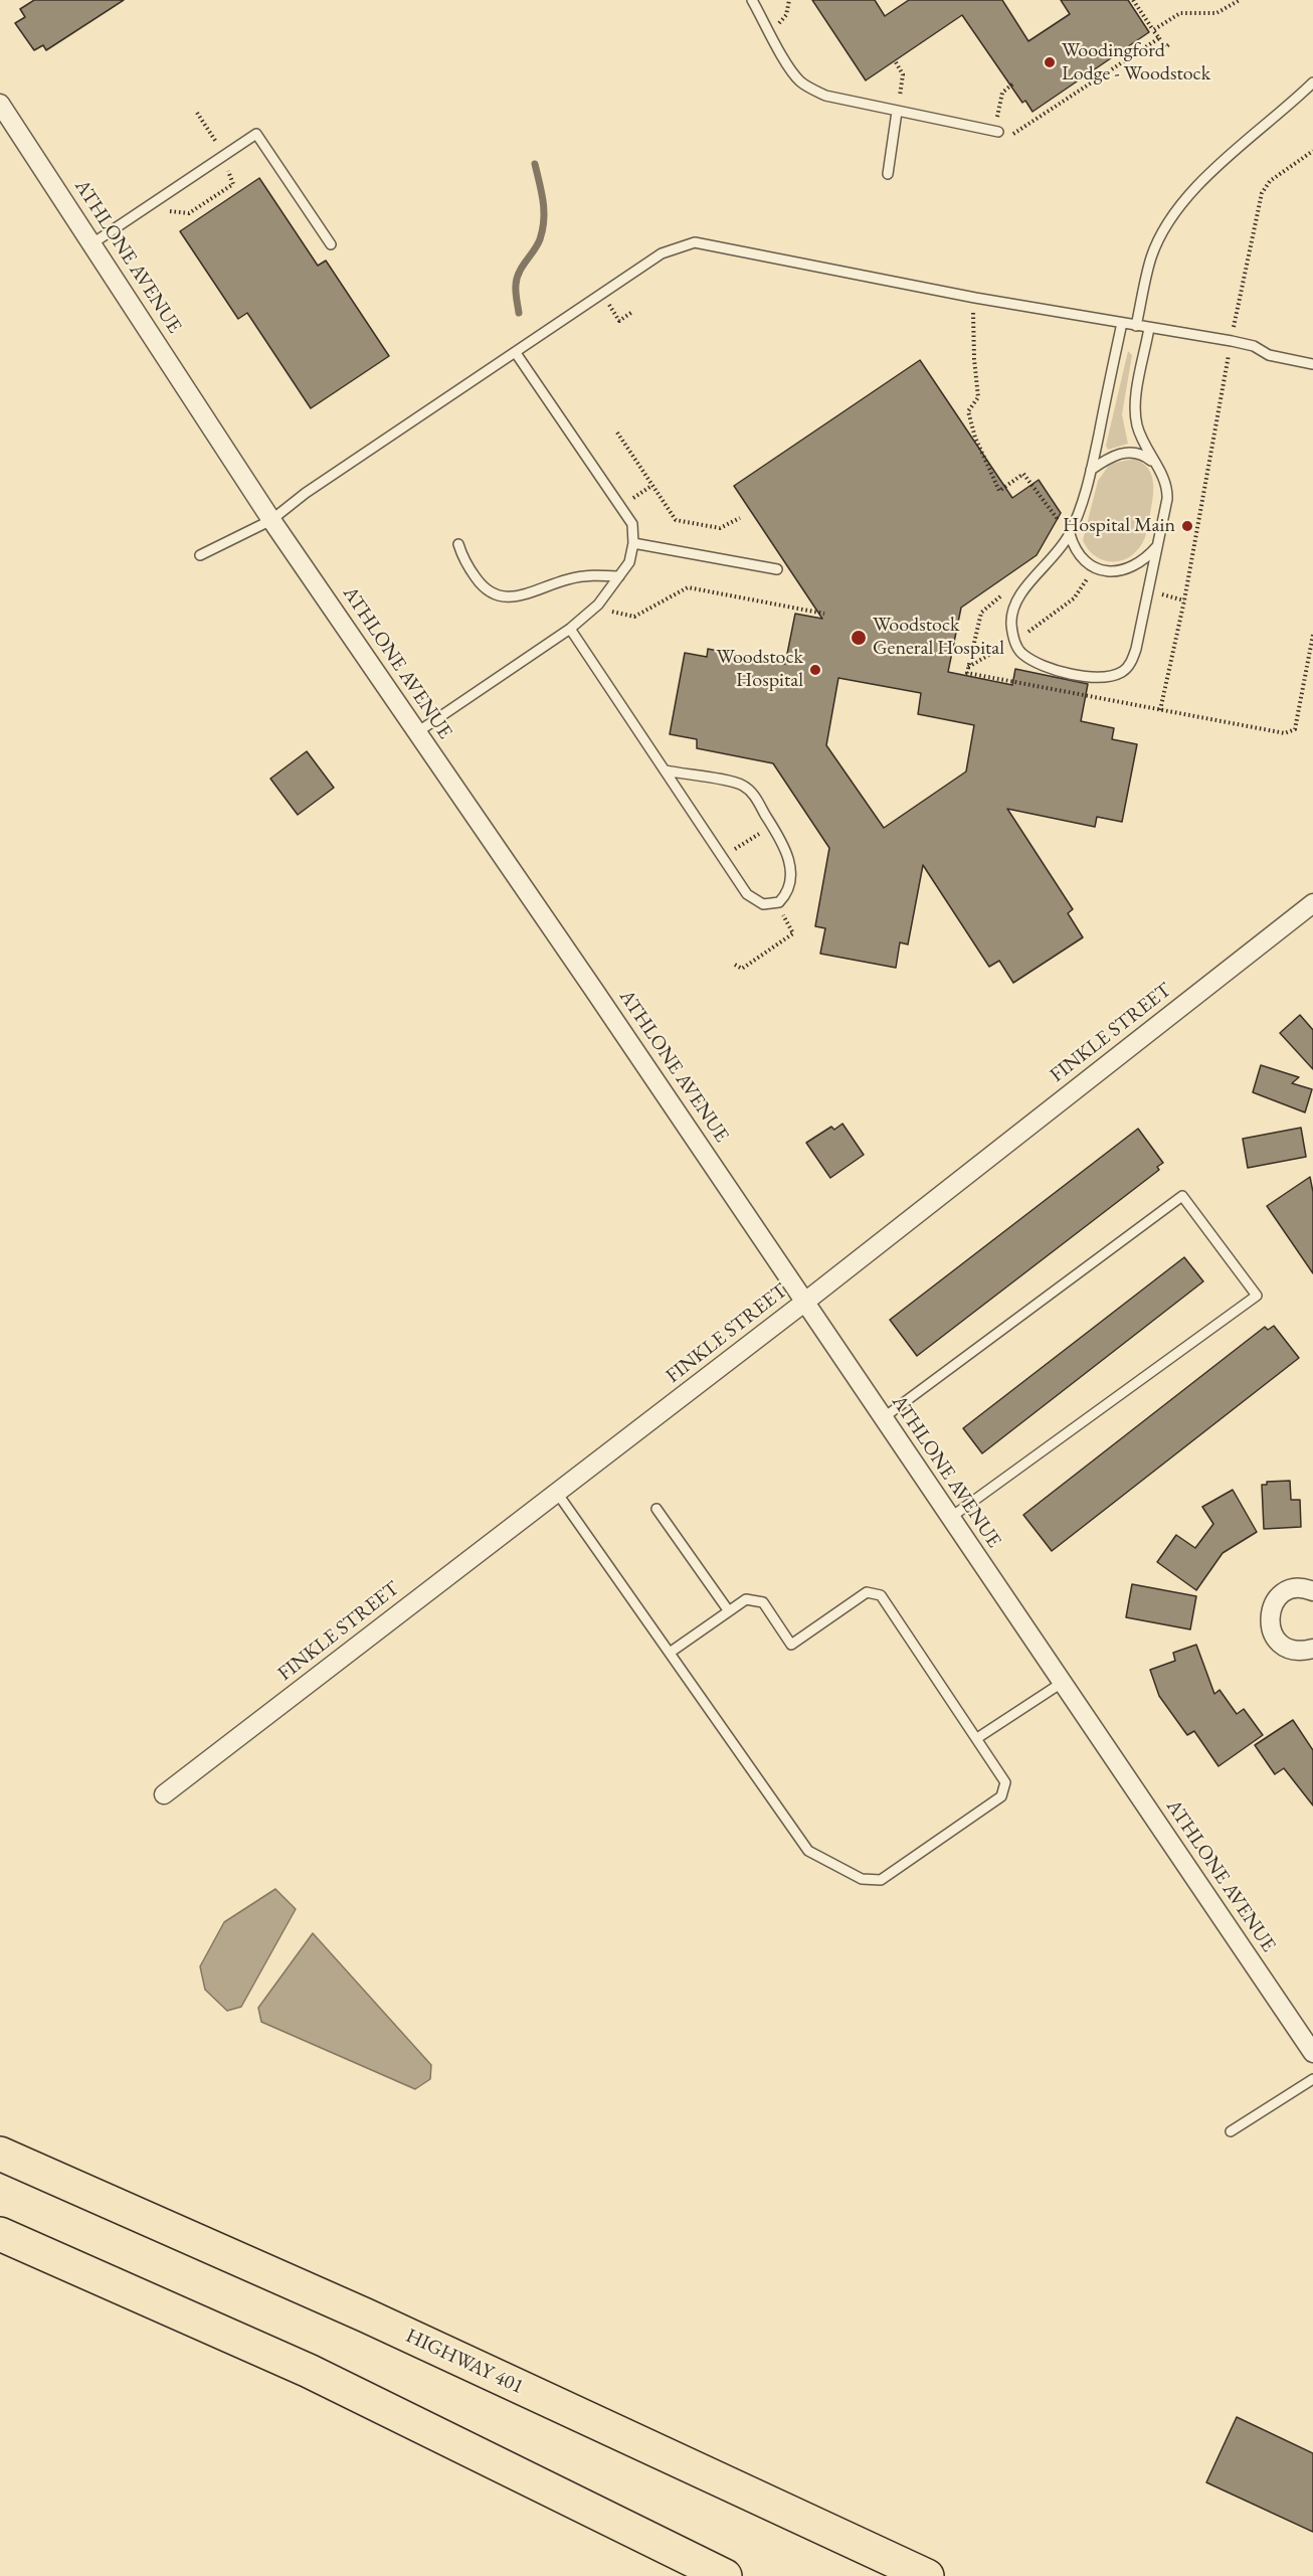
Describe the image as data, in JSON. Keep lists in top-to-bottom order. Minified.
{"streets":{"highway":["HIGHWAY 401"],"street":["ATHLONE AVENUE","FINKLE STREET"]},"crossings":[["ATHLONE AVENUE","FINKLE STREET"]],"places":["Woodingford Lodge - Woodstock","Hospital Main","Woodstock General Hospital","Woodstock Hospital"]}
